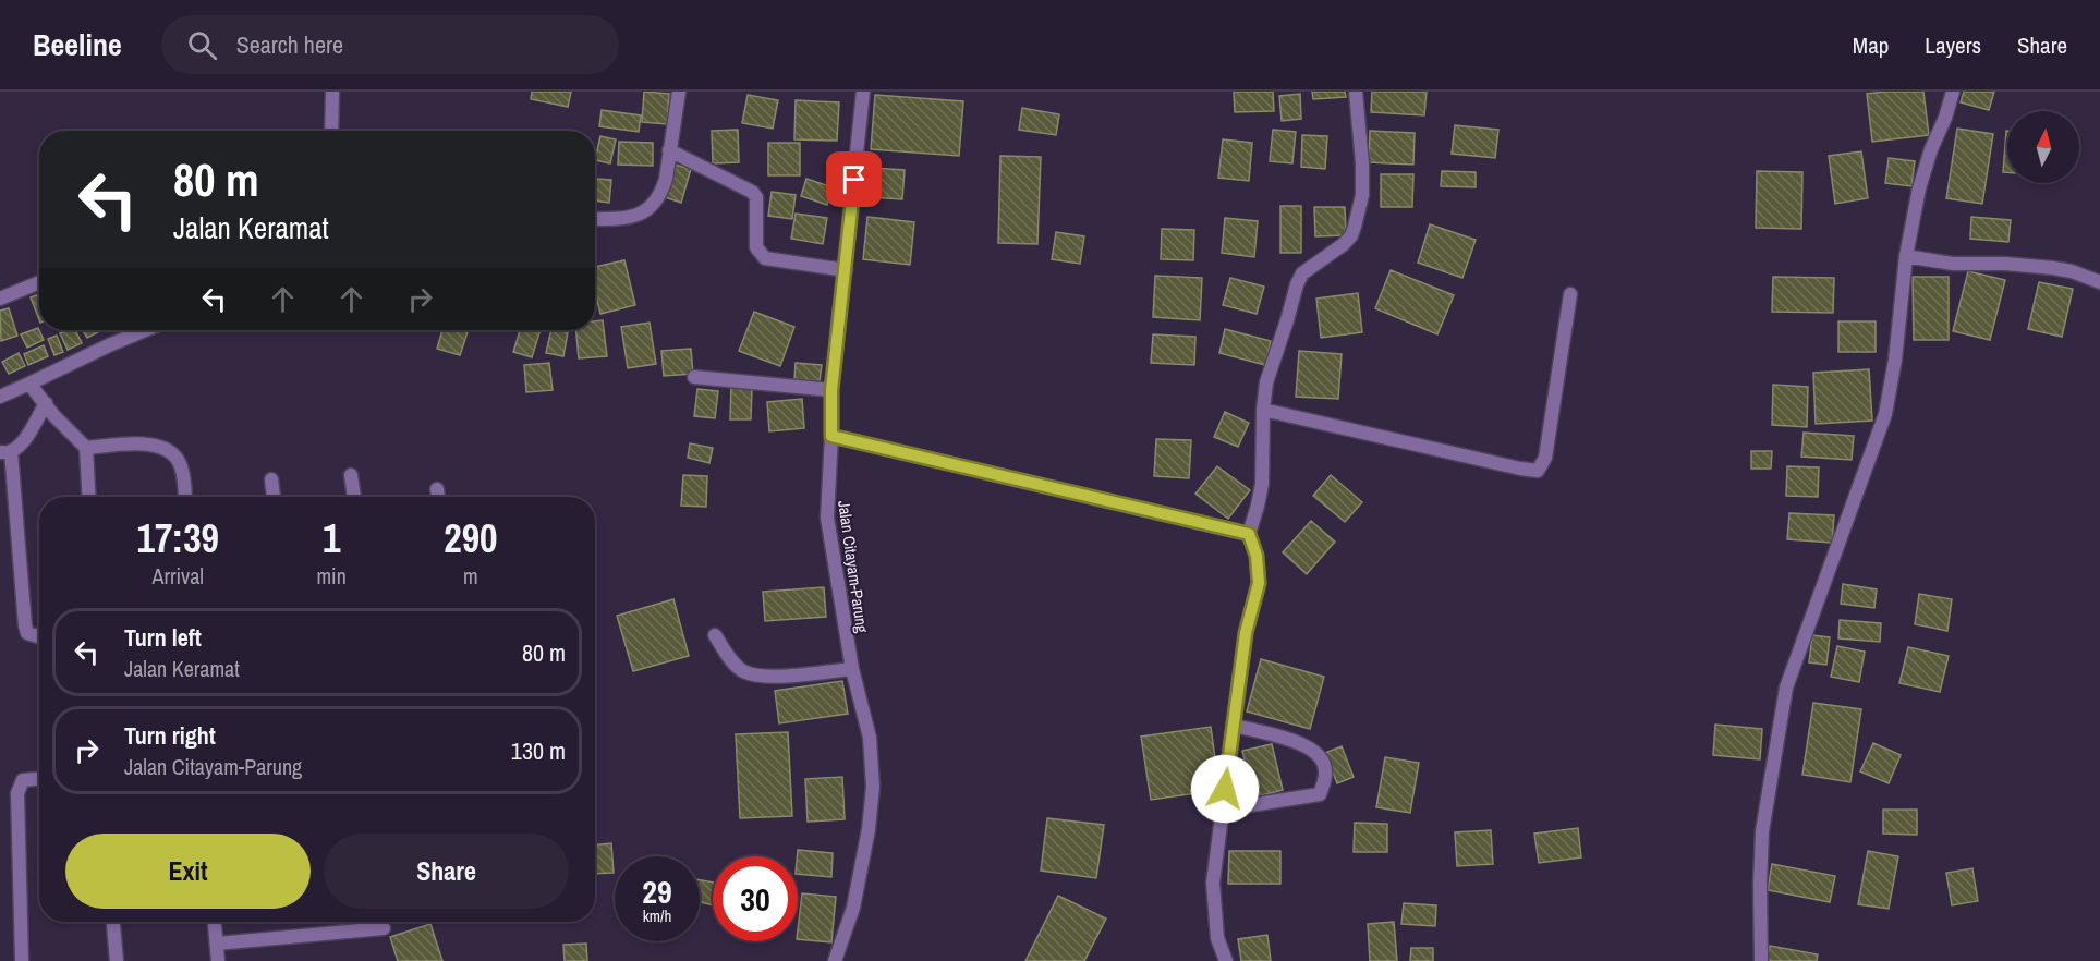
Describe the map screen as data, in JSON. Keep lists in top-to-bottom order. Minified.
{"streets":{"street":["Jalan Citayam-Parung"]},"north":"top","page":{"header":"Beeline","search":"Search here","nav":["Map","Layers","Share"],"turn":["80 m","Jalan Keramat"],"eta":["17:39","Arrival","1","min","290","m"],"list":[{"name":"Turn left","note":"Jalan Keramat","value":"80 m"},{"name":"Turn right","note":"Jalan Citayam-Parung","value":"130 m"}],"buttons":["Exit","Share"],"speed":"29 km/h","limit":"30"}}
